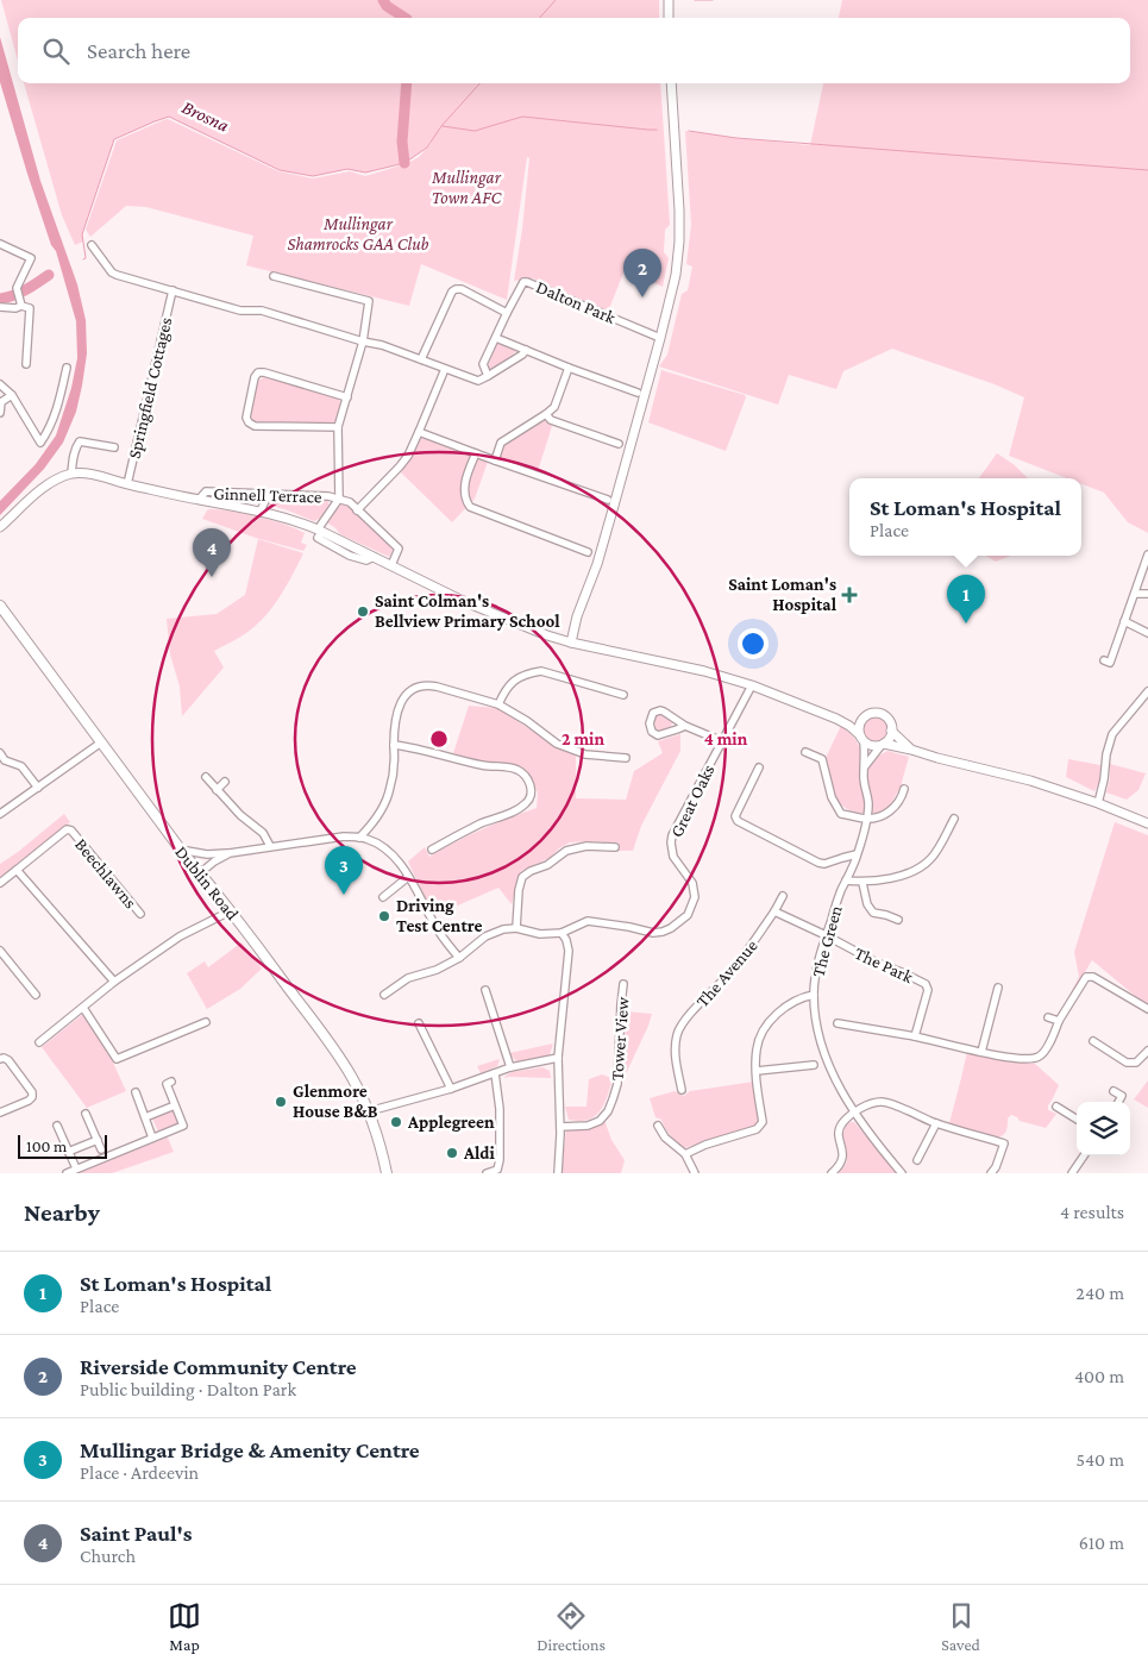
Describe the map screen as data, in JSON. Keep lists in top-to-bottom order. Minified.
{"streets":{"main road":["Dublin Road"],"street":["Dalton Park","Springfield Cottages","Ginnell Terrace","Great Oaks","Beechlawns","The Green","The Park","The Avenue","Tower View"]},"crossings":[["The Green","The Park"]],"water":["Brosna"],"parks":["Mullingar Town AFC","Mullingar Shamrocks GAA Club"],"places":{"health":["Saint Loman's Hospital"],"other":["Saint Colman's Bellview Primary School","Driving Test Centre","Glenmore House B&B","Applegreen","Aldi"]},"scale_bar":"100 m","page":{"search":"Search here","pins":["2","4","1","3"],"popup":["St Loman's Hospital","Place"],"scale":"100 m","heading":["Nearby","4 results"],"list":[{"mark":"1","name":"St Loman's Hospital","note":"Place","value":"240 m"},{"mark":"2","name":"Riverside Community Centre","note":"Public building · Dalton Park","value":"400 m"},{"mark":"3","name":"Mullingar Bridge & Amenity Centre","note":"Place · Ardeevin","value":"540 m"},{"mark":"4","name":"Saint Paul's","note":"Church","value":"610 m"}],"nav":["Map","Directions","Saved"]},"rings":["2 min","4 min"]}
